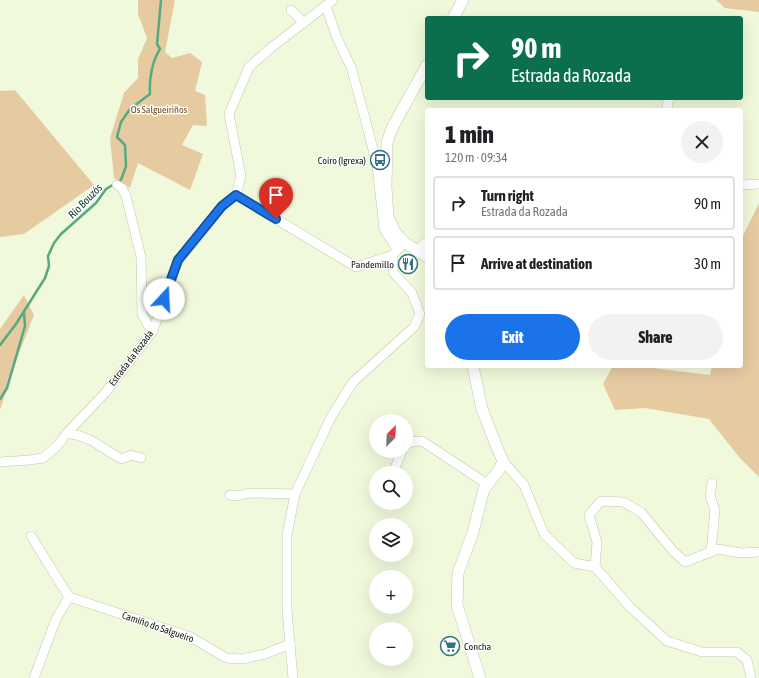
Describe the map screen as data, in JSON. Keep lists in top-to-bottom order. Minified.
{"streets":{"street":["Estrada da Rozada","Camiño do Salgueiro"]},"water":["Río Bouzós"],"parks":["Os Salgueiriños"],"places":{"bus stop":["Coiro (Igrexa)"],"restaurant":["Pandemillo"],"supermarket":["Concha"]},"north":"top right","page":{"turn":["90 m","Estrada da Rozada"],"heading":["1 min","120 m · 09:34"],"list":[{"name":"Turn right","note":"Estrada da Rozada","value":"90 m"},{"name":"Arrive at destination","value":"30 m"}],"buttons":["Exit","Share"],"map_buttons":["+","−"]}}
